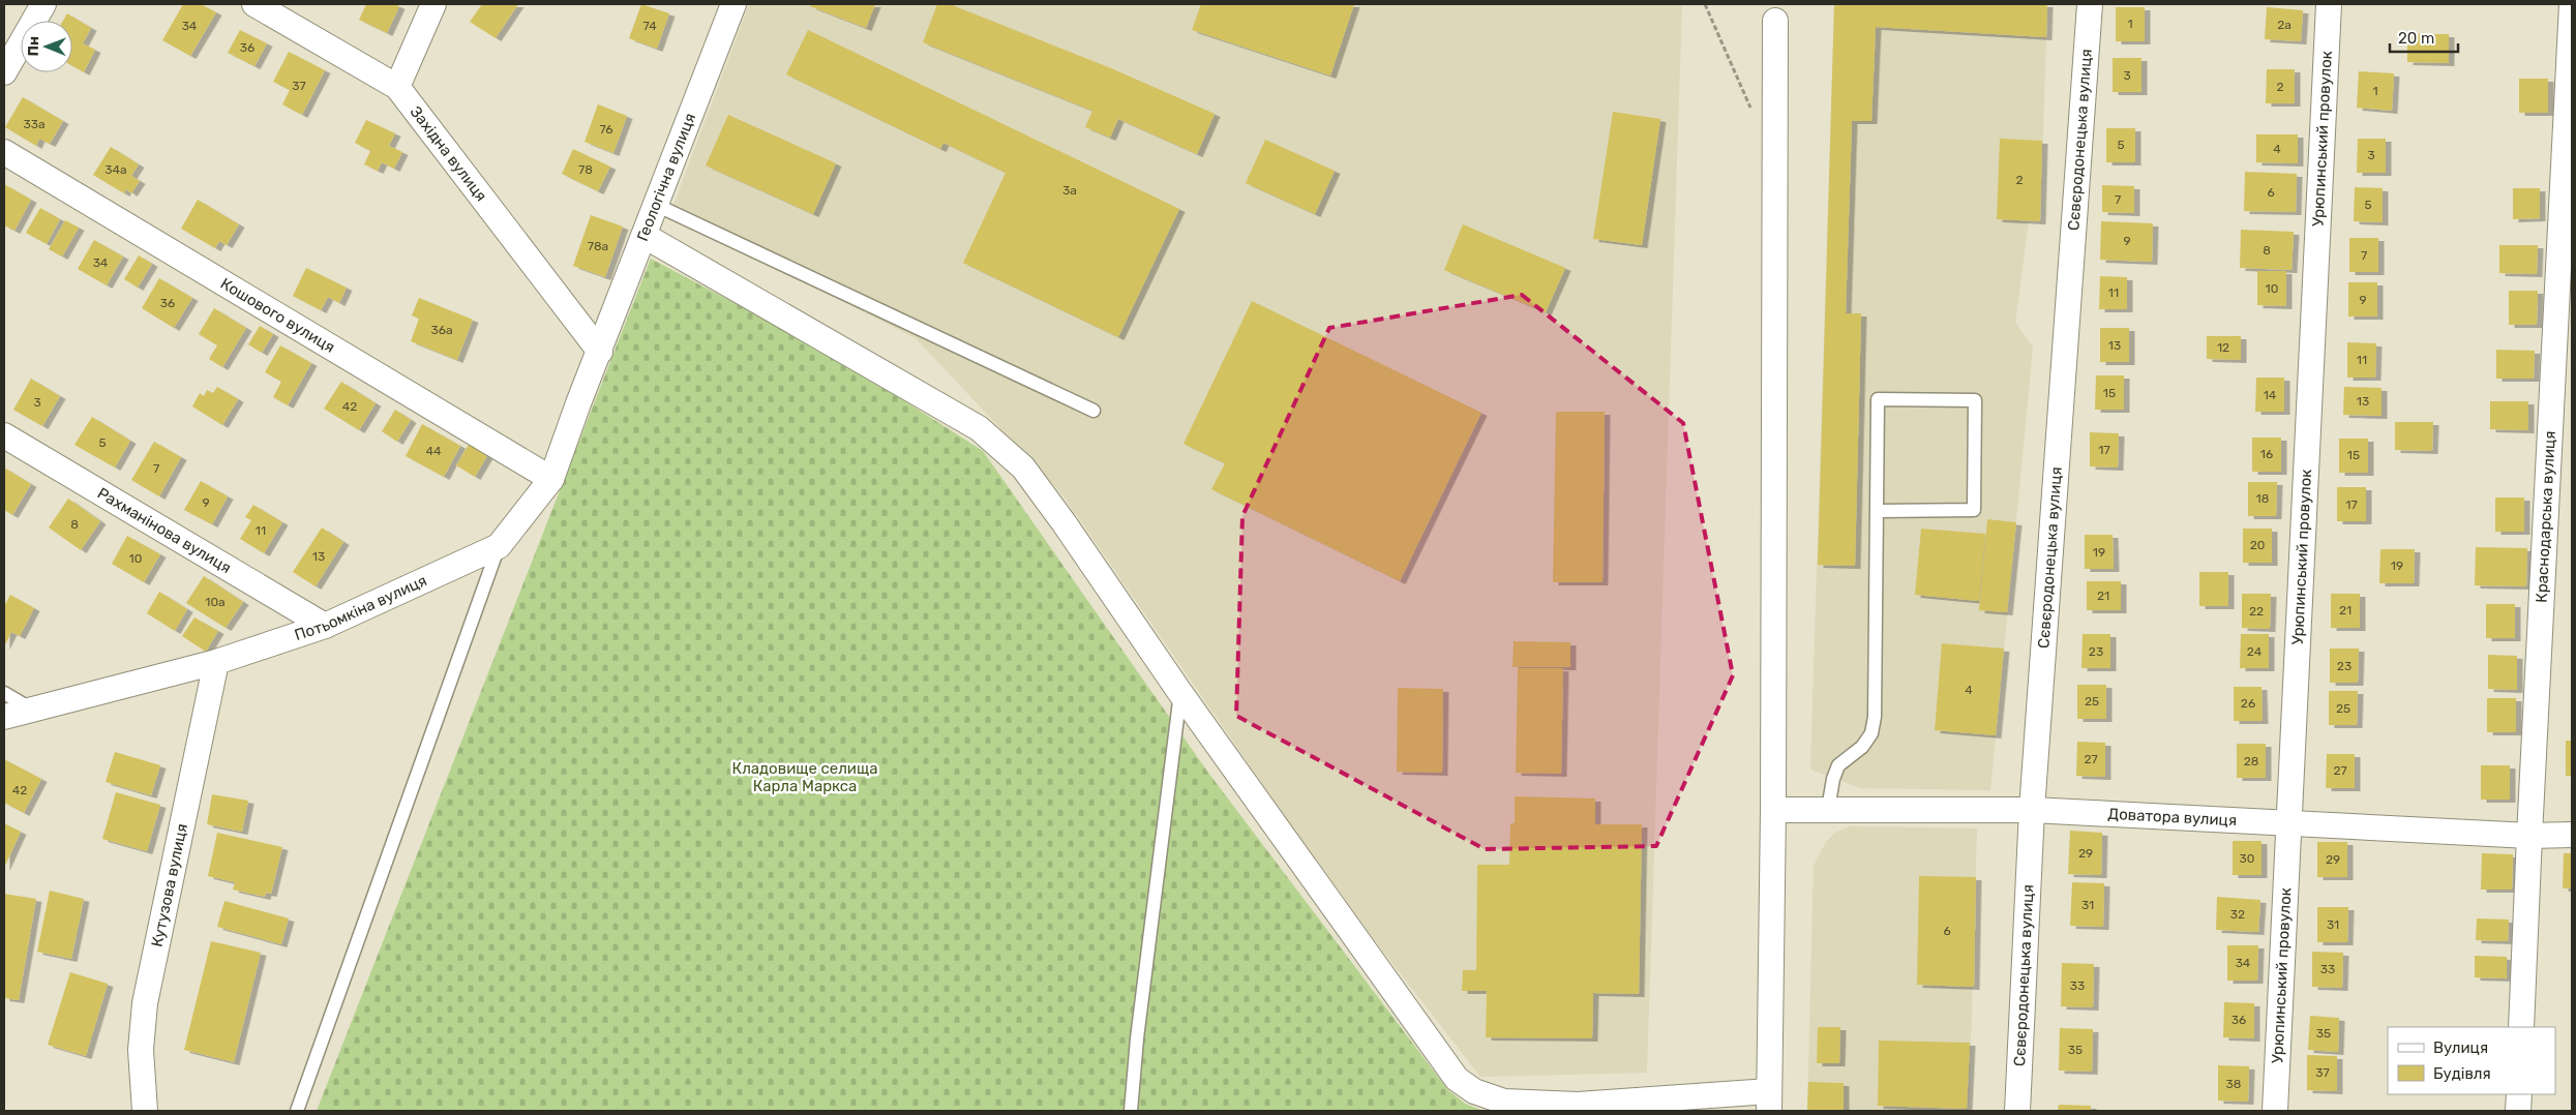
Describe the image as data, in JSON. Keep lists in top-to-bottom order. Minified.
{"streets":{"street":["Урюпинський провулок","Сєвєродонецька вулиця","Західна вулиця","Геологічна вулиця","Кошового вулиця","Краснодарська вулиця","Рахманінова вулиця","Потьомкіна вулиця","Доватора вулиця","Кутузова вулиця"]},"crossings":[["Урюпинський провулок","Доватора вулиця"],["Сєвєродонецька вулиця","Доватора вулиця"],["Західна вулиця","Геологічна вулиця"],["Західна вулиця","Потьомкіна вулиця"],["Геологічна вулиця","Потьомкіна вулиця"],["Кошового вулиця","Потьомкіна вулиця"],["Краснодарська вулиця","Доватора вулиця"],["Рахманінова вулиця","Потьомкіна вулиця"],["Потьомкіна вулиця","Кутузова вулиця"]],"parks":["Кладовище селища Карла Маркса"],"house_numbers":["1","2а","34","74","36","3","37","2","1","33а","76","5","4","3","34а","78","2","3а","6","7","5","9","78а","8","7","34","10","11","9","36","36а","13","12","11","15","14","13","3","42","5","17","44","16","15","7","18","9","17","8","11","20","19","13","10","19","21","10а","21","22","23","24","23","4","25","26","25","27","28","27","42","29","30","29","31","32","31","6","34","33","33","36","35","35","37","38"],"legend":["Вулиця","Будівля"],"scale_bar":"20 m","north":"left"}
